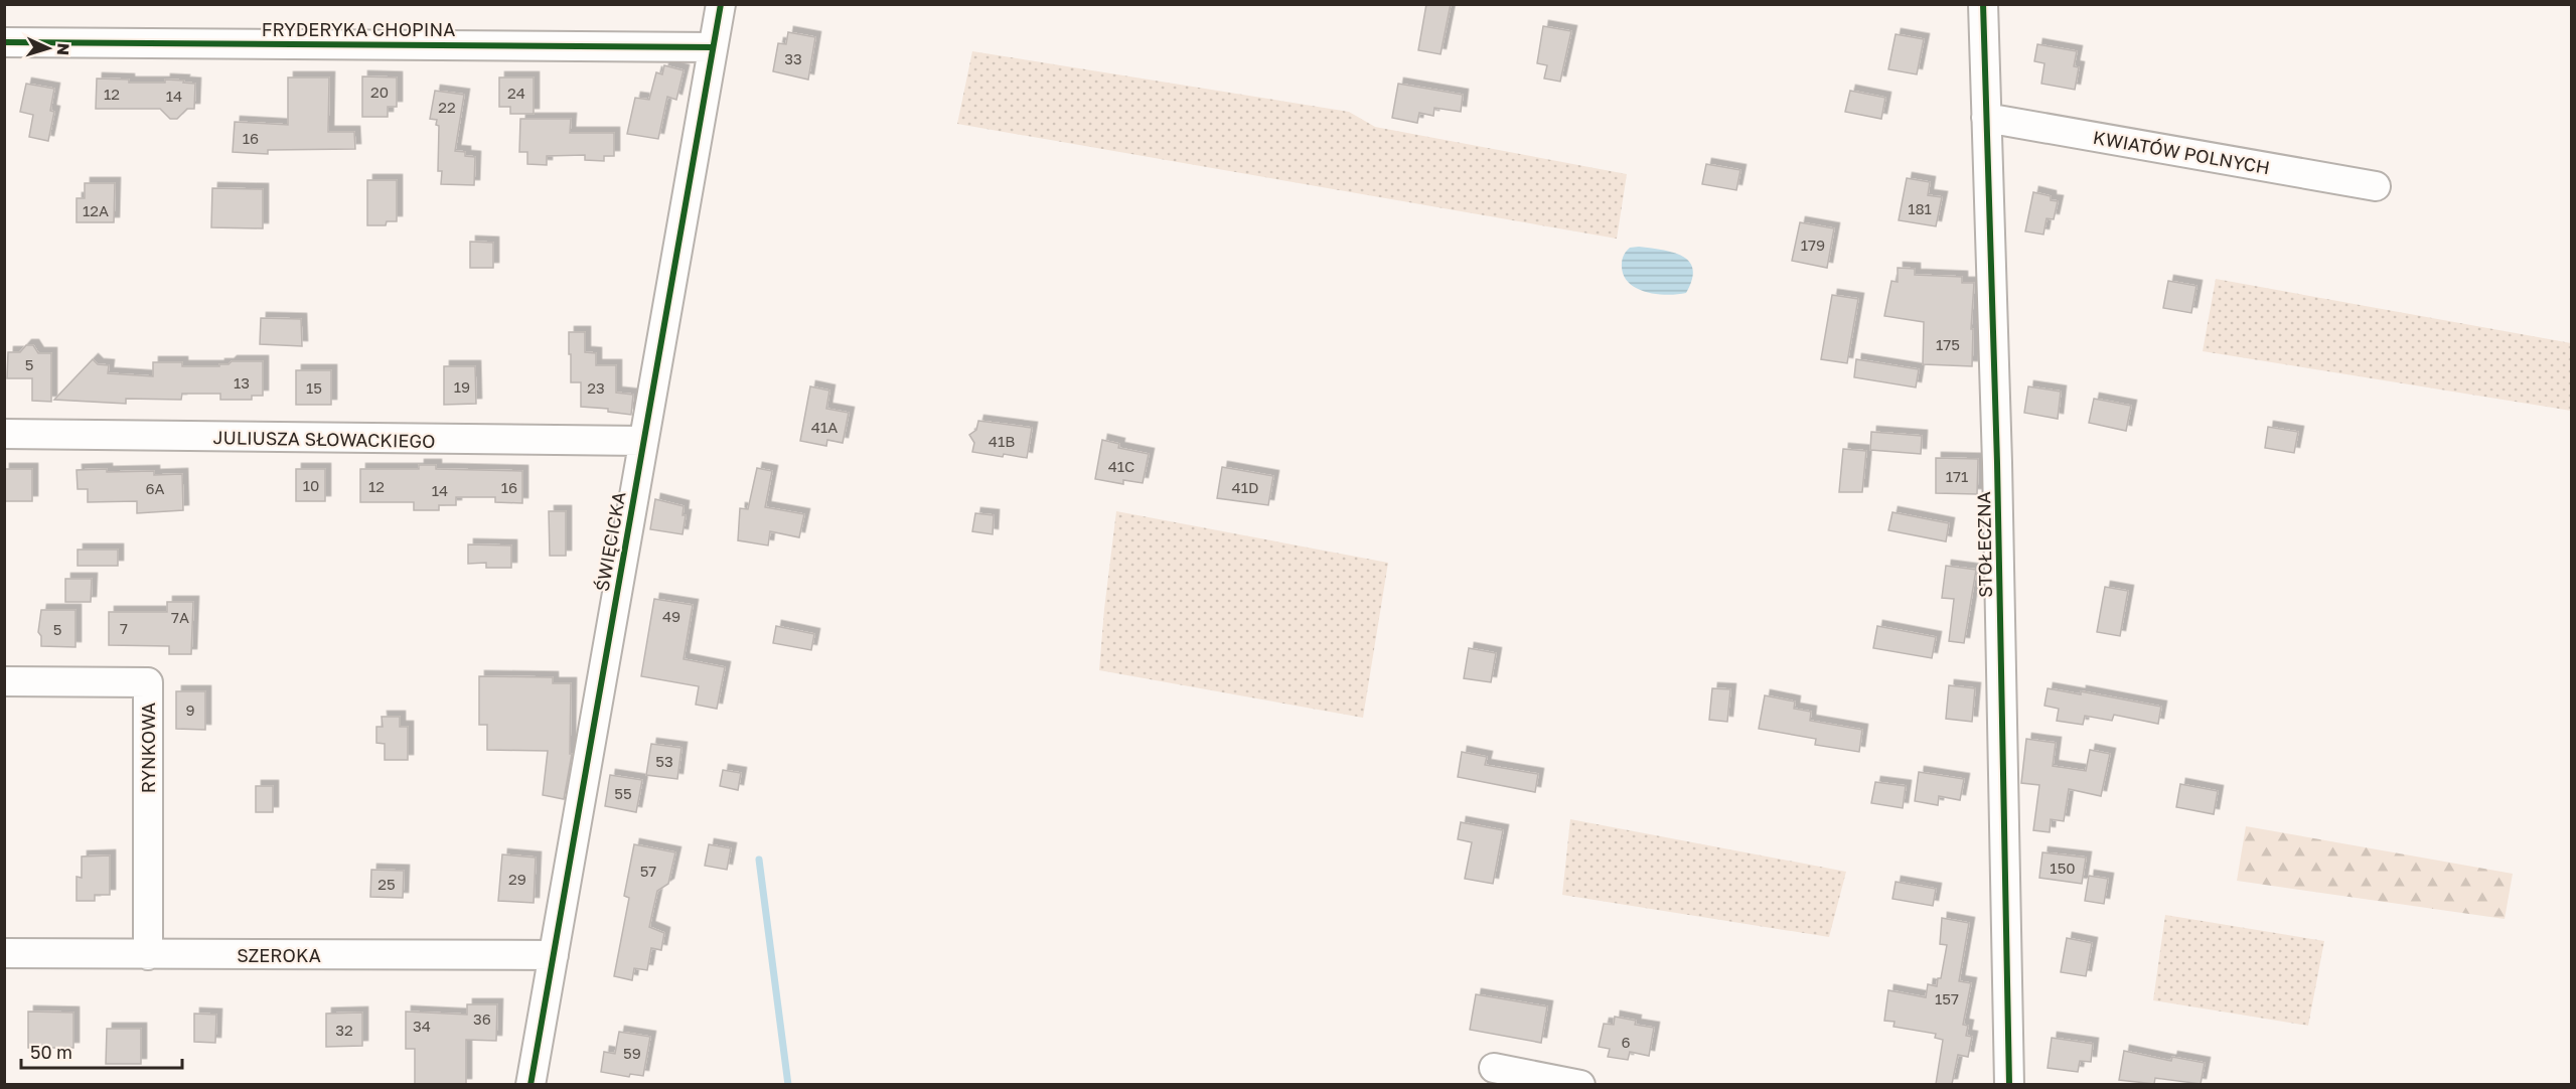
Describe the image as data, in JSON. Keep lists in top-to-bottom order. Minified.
{"streets":{"street":["FRYDERYKA CHOPINA","KWIATÓW POLNYCH","JULIUSZA SŁOWACKIEGO","ŚWIĘCICKA","STOŁECZNA","RYNKOWA","SZEROKA"]},"crossings":[["FRYDERYKA CHOPINA","ŚWIĘCICKA"],["KWIATÓW POLNYCH","STOŁECZNA"],["JULIUSZA SŁOWACKIEGO","ŚWIĘCICKA"],["ŚWIĘCICKA","SZEROKA"],["RYNKOWA","SZEROKA"]],"house_numbers":["33","20","24","12","14","22","16","181","12A","179","175","5","13","19","15","23","41A","41B","41C","171","10","12","16","41D","6A","14","49","7A","7","5","9","53","55","150","57","29","25","157","36","34","32","6","59"],"scale_bar":"50 m","north":"right"}
